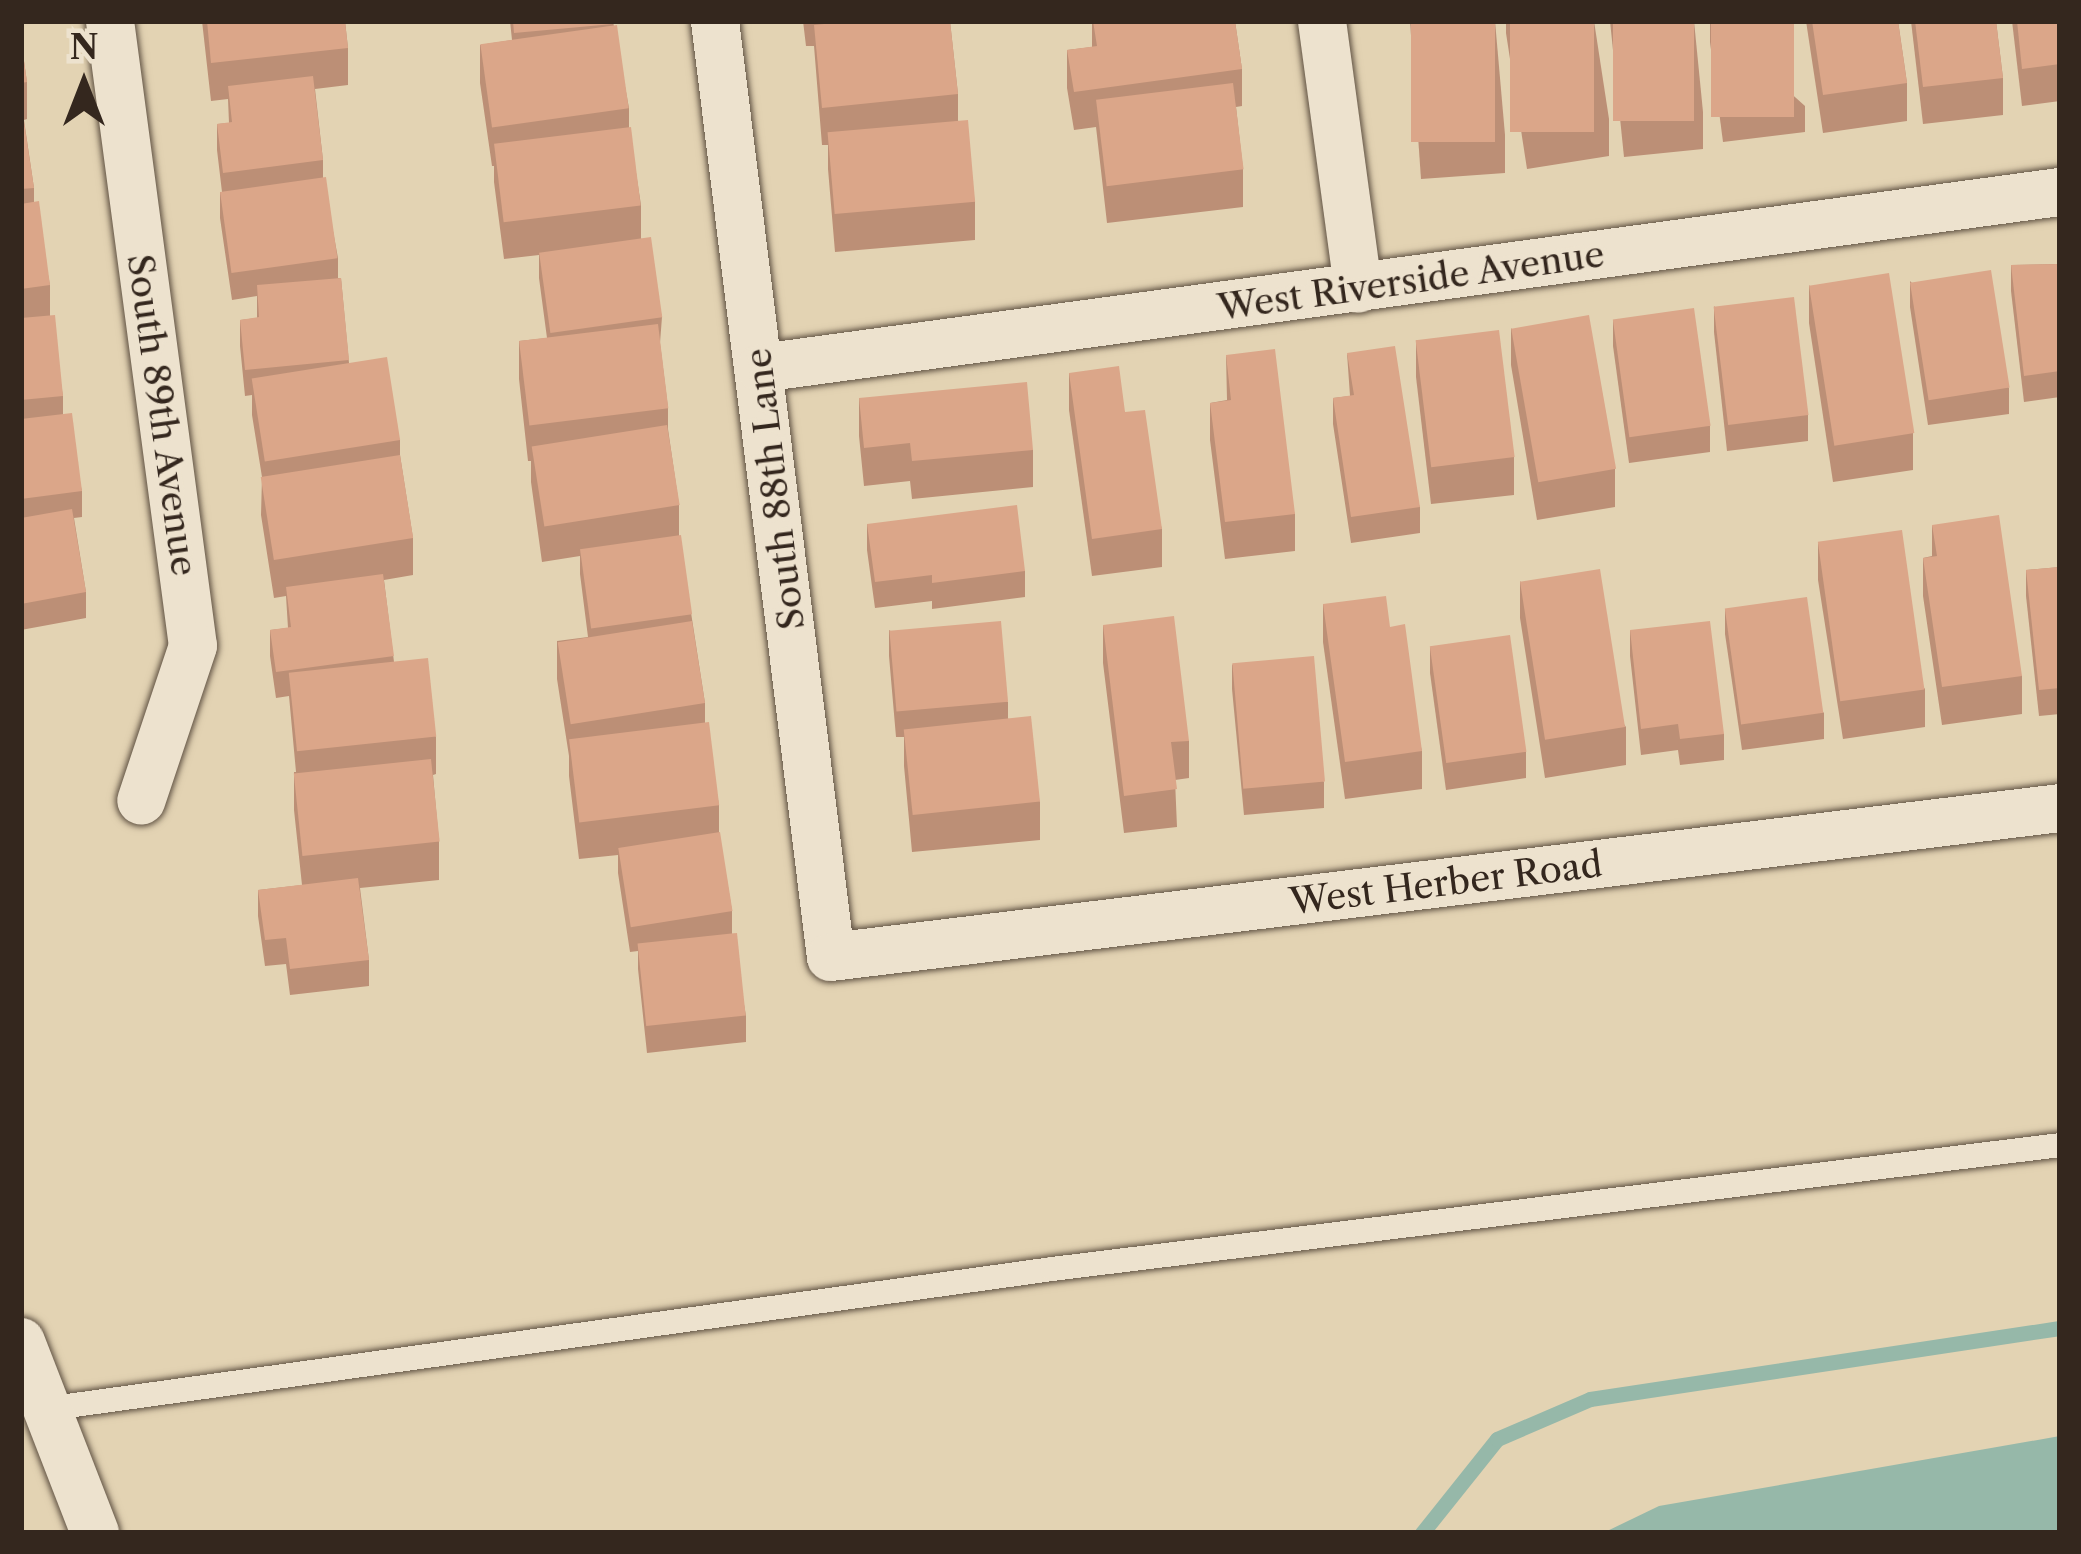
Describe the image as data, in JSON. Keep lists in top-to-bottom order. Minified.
{"streets":{"street":["West Riverside Avenue","South 89th Avenue","South 88th Lane","West Herber Road"]},"crossings":[["West Riverside Avenue","South 88th Lane"],["South 88th Lane","West Herber Road"]],"north":"top"}
